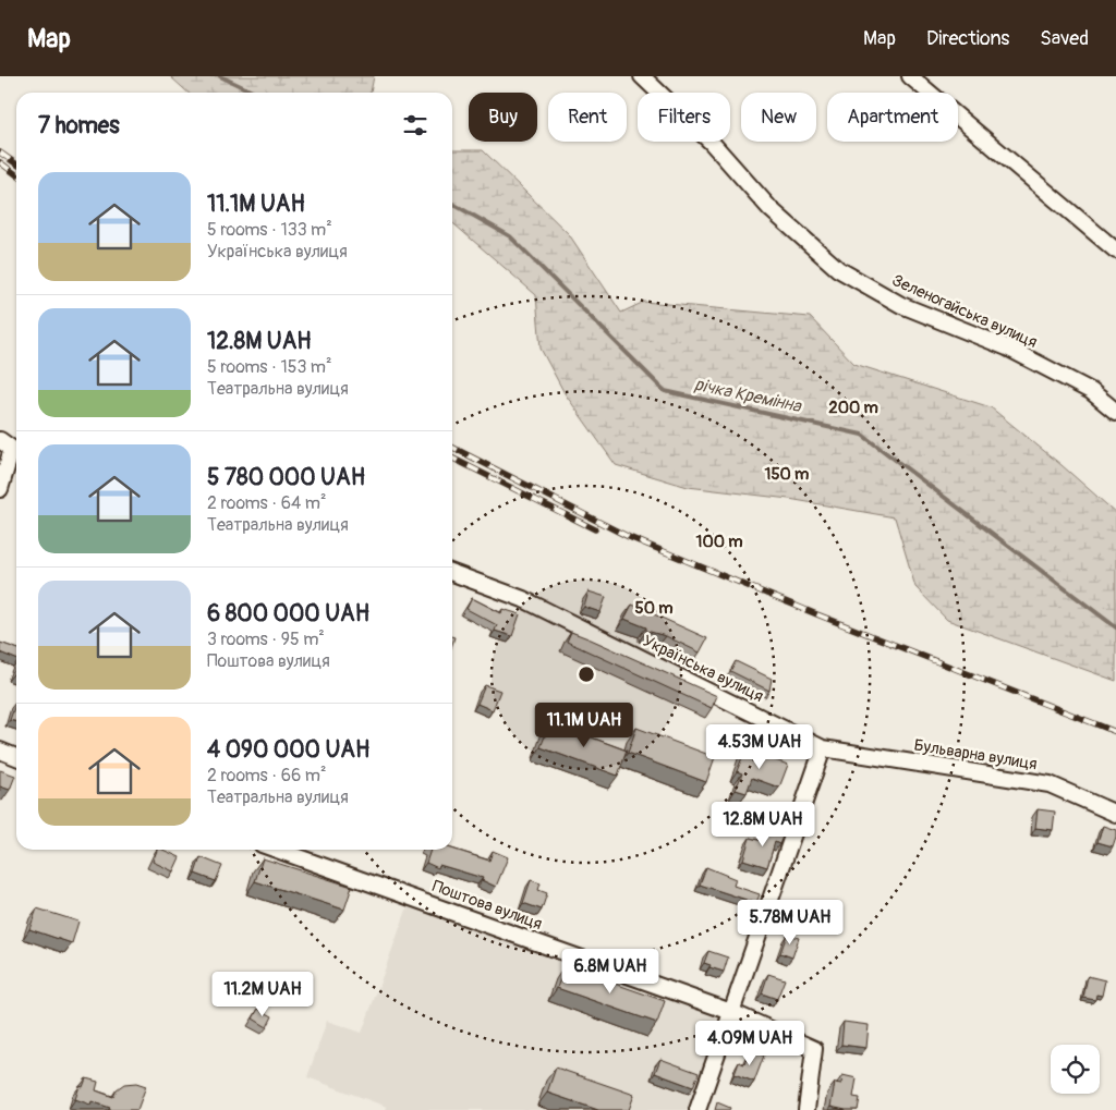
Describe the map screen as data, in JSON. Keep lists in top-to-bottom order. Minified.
{"streets":{"street":["Зеленогайська вулиця","Українська вулиця","Бульварна вулиця","Поштова вулиця"]},"crossings":[["Українська вулиця","Бульварна вулиця"]],"water":["річка Кремінна"],"page":{"header":"Map","nav":["Map","Directions","Saved"],"chip":["Buy","Rent","Filters","New","Apartment"],"heading":"7 homes","list":[{"name":"11.1M UAH","note":"5 rooms · 133 m² · Українська вулиця"},{"name":"12.8M UAH","note":"5 rooms · 153 m² · Театральна вулиця"},{"name":"5 780 000 UAH","note":"2 rooms · 64 m² · Театральна вулиця"},{"name":"6 800 000 UAH","note":"3 rooms · 95 m² · Поштова вулиця"},{"name":"4 090 000 UAH","note":"2 rooms · 66 m² · Театральна вулиця"}],"price":["11.1M UAH","4.53M UAH","12.8M UAH","5.78M UAH","6.8M UAH","11.2M UAH","4.09M UAH"]},"rings":["200 m","150 m","100 m","50 m"]}
